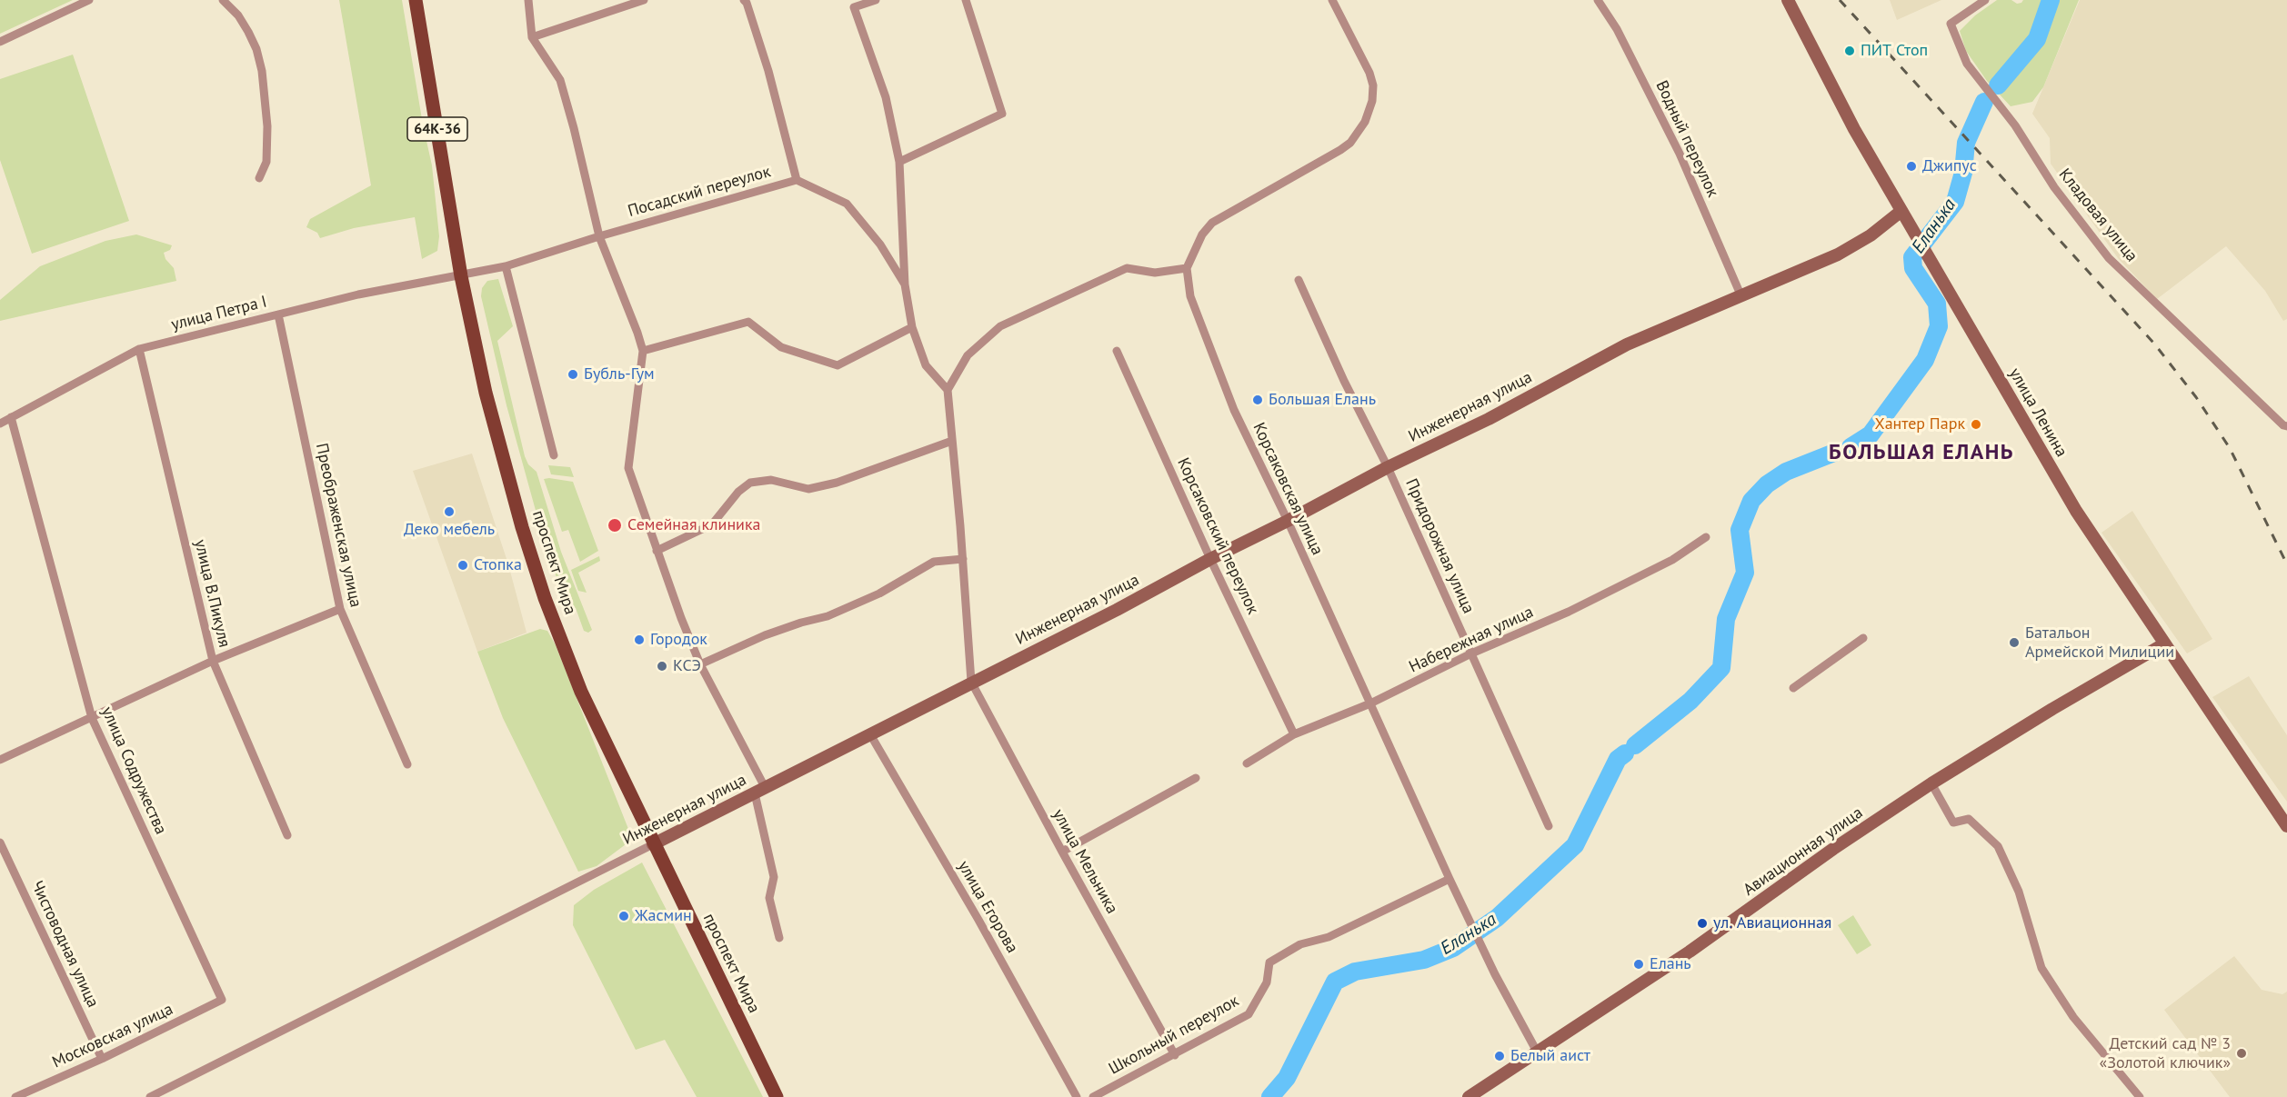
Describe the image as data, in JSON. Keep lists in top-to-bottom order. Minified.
{"streets":{"main road":["64К-36","проспект Мира"],"street":["Водный переулок","Посадский переулок","Кладовая улица","улица Петра I","Инженерная улица","улица Ленина","Корсаковская улица","Преображенская улица","Корсаковский переулок","Придорожная улица","улица В.Пикуля","Набережная улица","улица Содружества","Авиационная улица","улица Мельника","улица Егорова","Чистоводная улица","Школьный переулок","Московская улица"]},"crossings":[["Водный переулок","Инженерная улица"],["Посадский переулок","улица Петра I"],["Посадский переулок","проспект Мира"],["улица Петра I","Преображенская улица"],["улица Петра I","проспект Мира"],["улица Петра I","улица В.Пикуля"],["улица Петра I","улица Содружества"],["Инженерная улица","улица Ленина"],["Инженерная улица","Корсаковская улица"],["Инженерная улица","Корсаковский переулок"],["Инженерная улица","Придорожная улица"],["Инженерная улица","проспект Мира"],["Инженерная улица","улица Мельника"],["Инженерная улица","улица Егорова"],["улица Ленина","Авиационная улица"],["Корсаковская улица","Набережная улица"],["Корсаковская улица","Авиационная улица"],["Корсаковская улица","Школьный переулок"],["Корсаковский переулок","Набережная улица"],["Придорожная улица","Набережная улица"],["улица Содружества","Московская улица"],["улица Мельника","Школьный переулок"],["Чистоводная улица","Московская улица"]],"districts":["БОЛЬШАЯ ЕЛАНЬ"],"water":["Еланька"],"places":["ПИТ Стоп","Джипус","Бубль-Гум","Большая Елань","Хантер Парк","Деко мебель","Семейная клиника","Стопка","Городок","Батальон Армейской Милиции","КСЭ","Жасмин","ул. Авиационная","Елань","Детский сад № 3 «Золотой ключик»","Белый аист"]}
